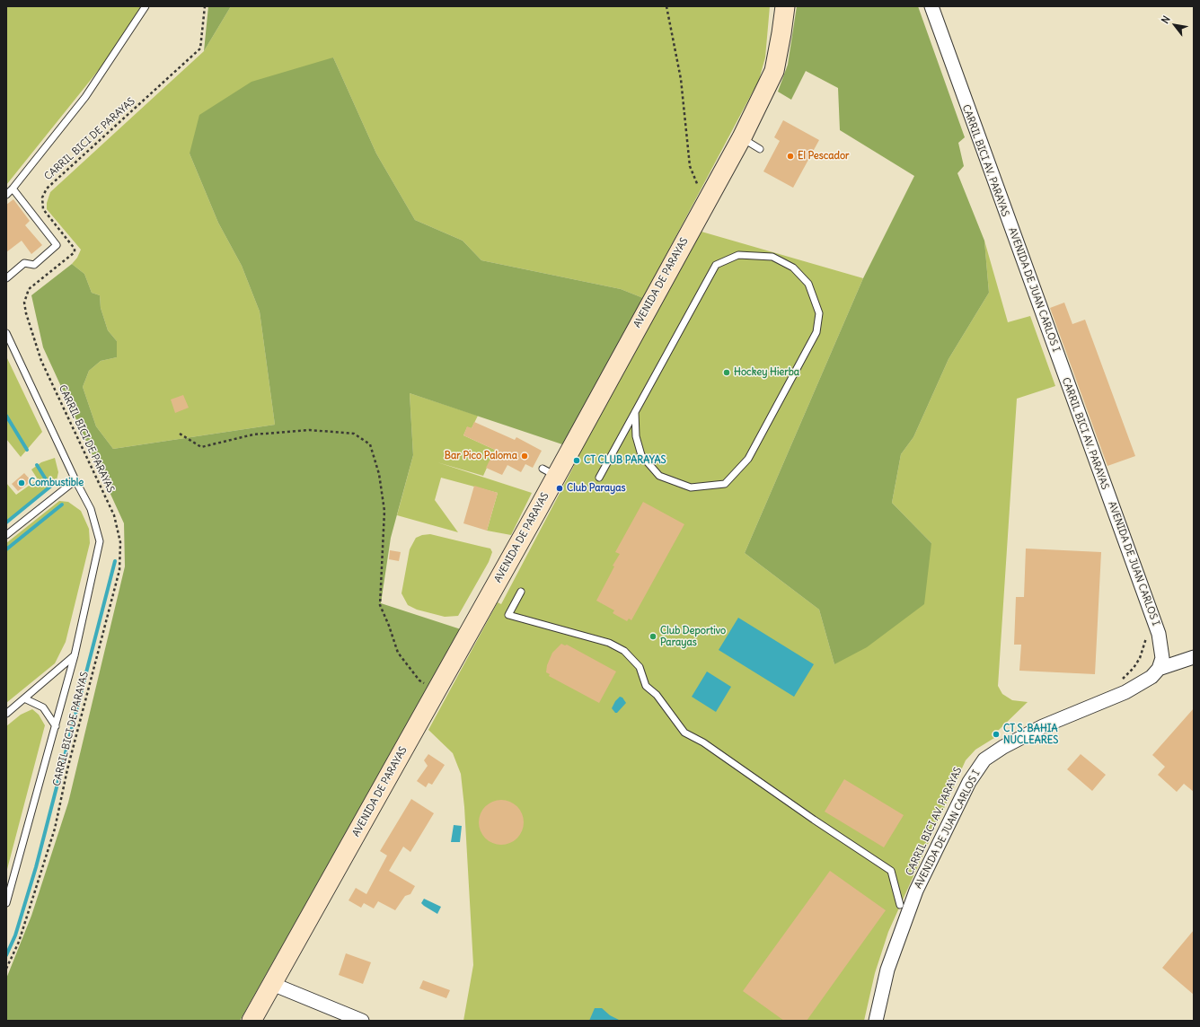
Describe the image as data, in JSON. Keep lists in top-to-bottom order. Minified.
{"streets":{"street":["AVENIDA DE PARAYAS","AVENIDA DE JUAN CARLOS I"],"path":["CARRIL BICI DE PARAYAS"]},"places":["El Pescador","Hockey Hierba","Bar Pico Paloma","CT CLUB PARAYAS","Combustible","Club Parayas","Club Deportivo Parayas","CT S. BAHIA NUCLEARES"],"north":"top left"}
